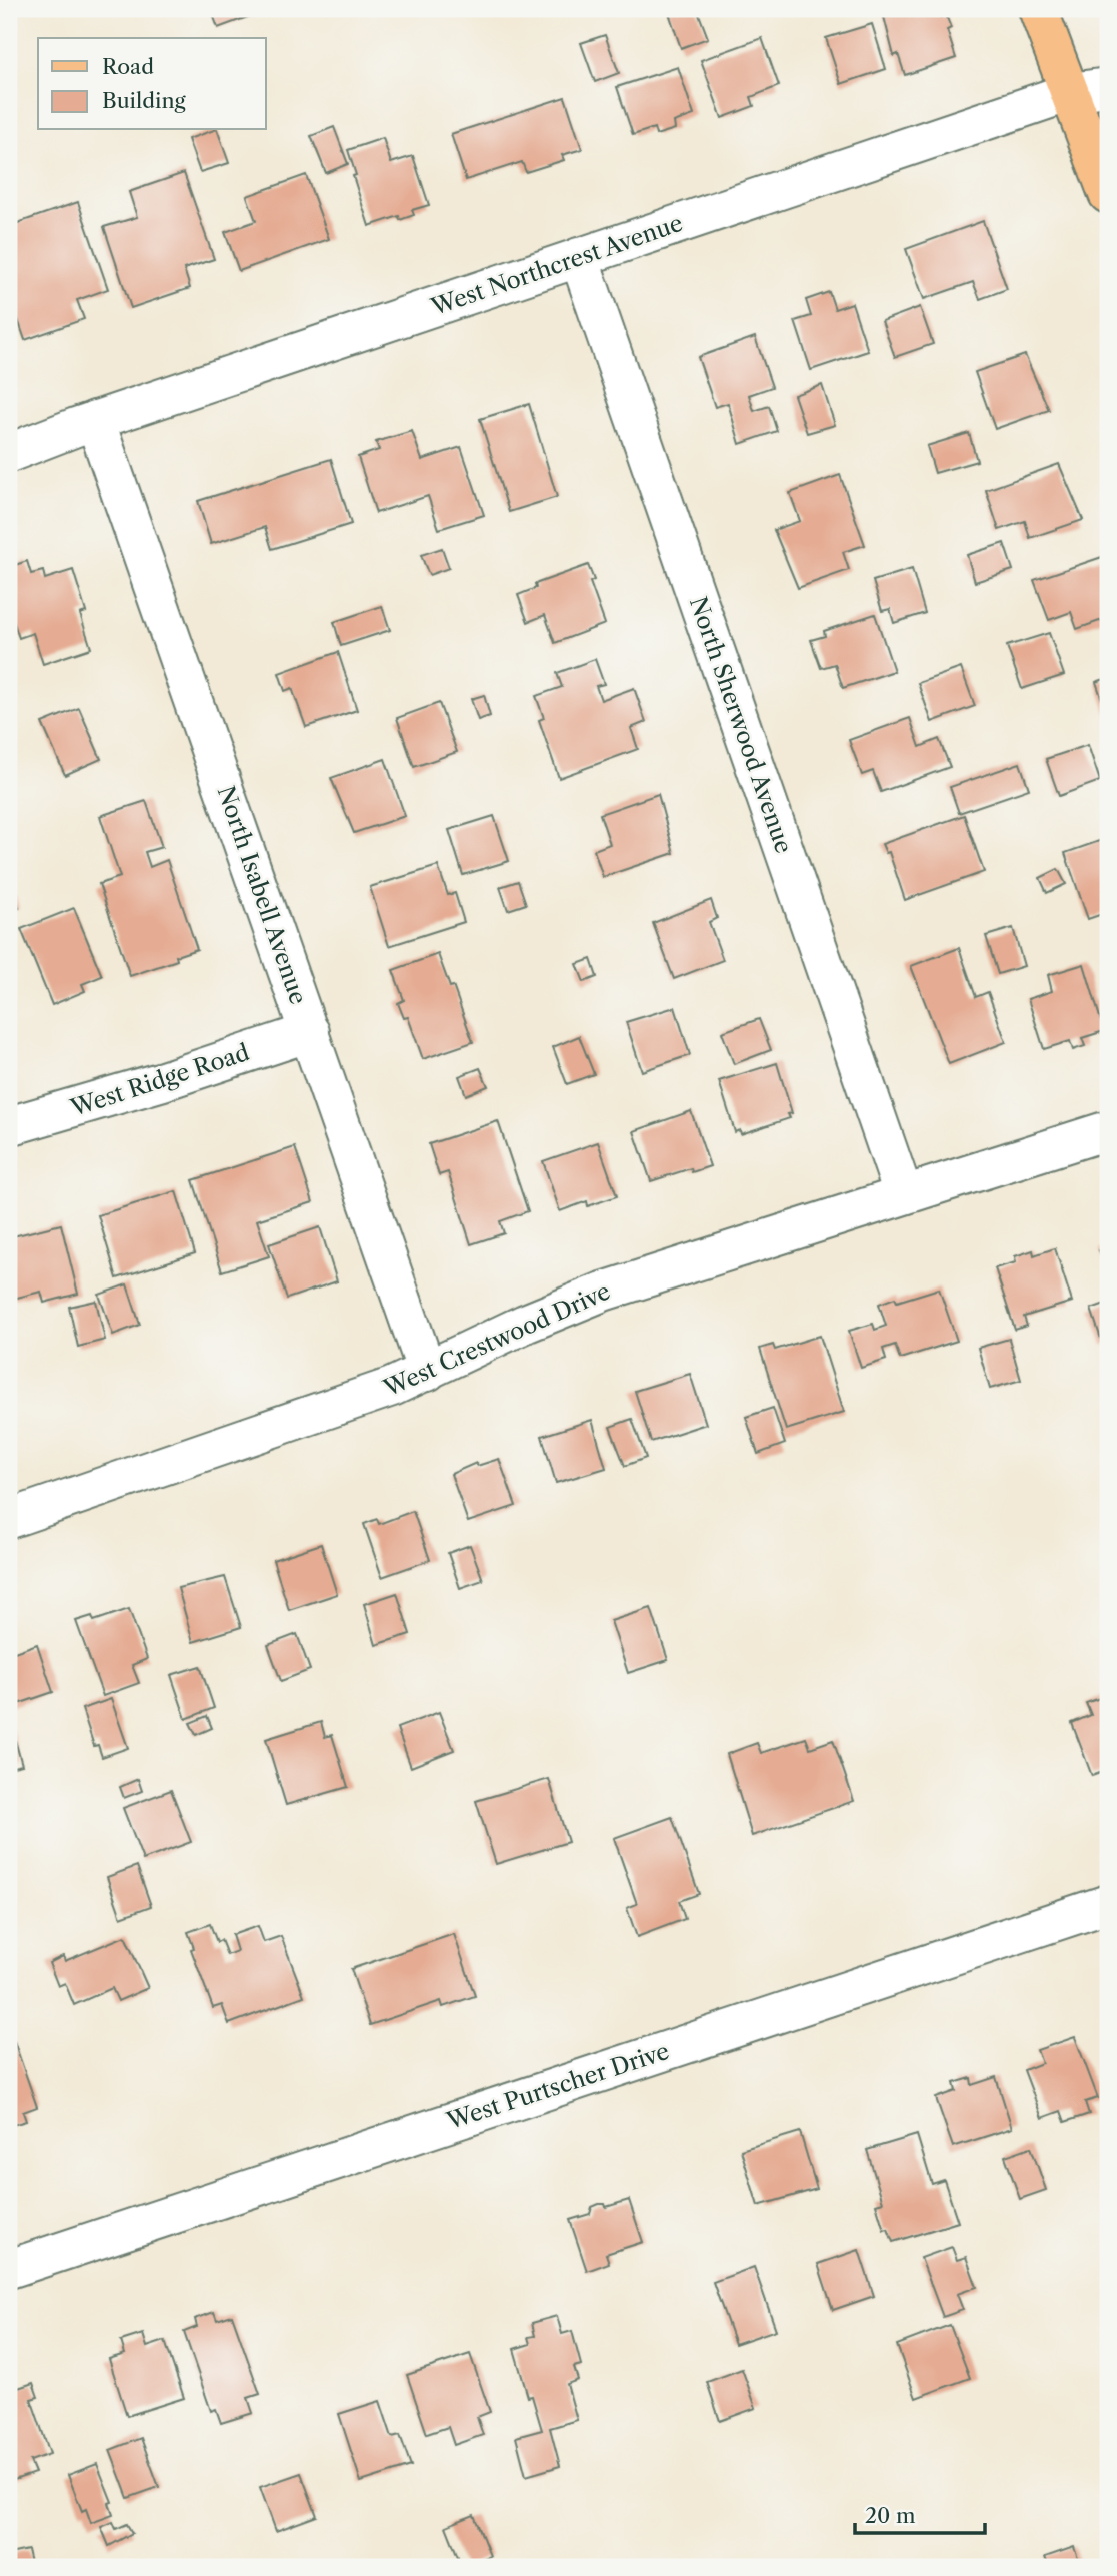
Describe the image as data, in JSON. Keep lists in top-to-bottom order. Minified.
{"streets":{"street":["West Northcrest Avenue","North Sherwood Avenue","North Isabell Avenue","West Ridge Road","West Crestwood Drive","West Purtscher Drive"]},"crossings":[["West Northcrest Avenue","North Sherwood Avenue"],["West Northcrest Avenue","North Isabell Avenue"],["North Sherwood Avenue","West Crestwood Drive"],["North Isabell Avenue","West Ridge Road"],["North Isabell Avenue","West Crestwood Drive"]],"legend":["Road","Building"],"scale_bar":"20 m"}
